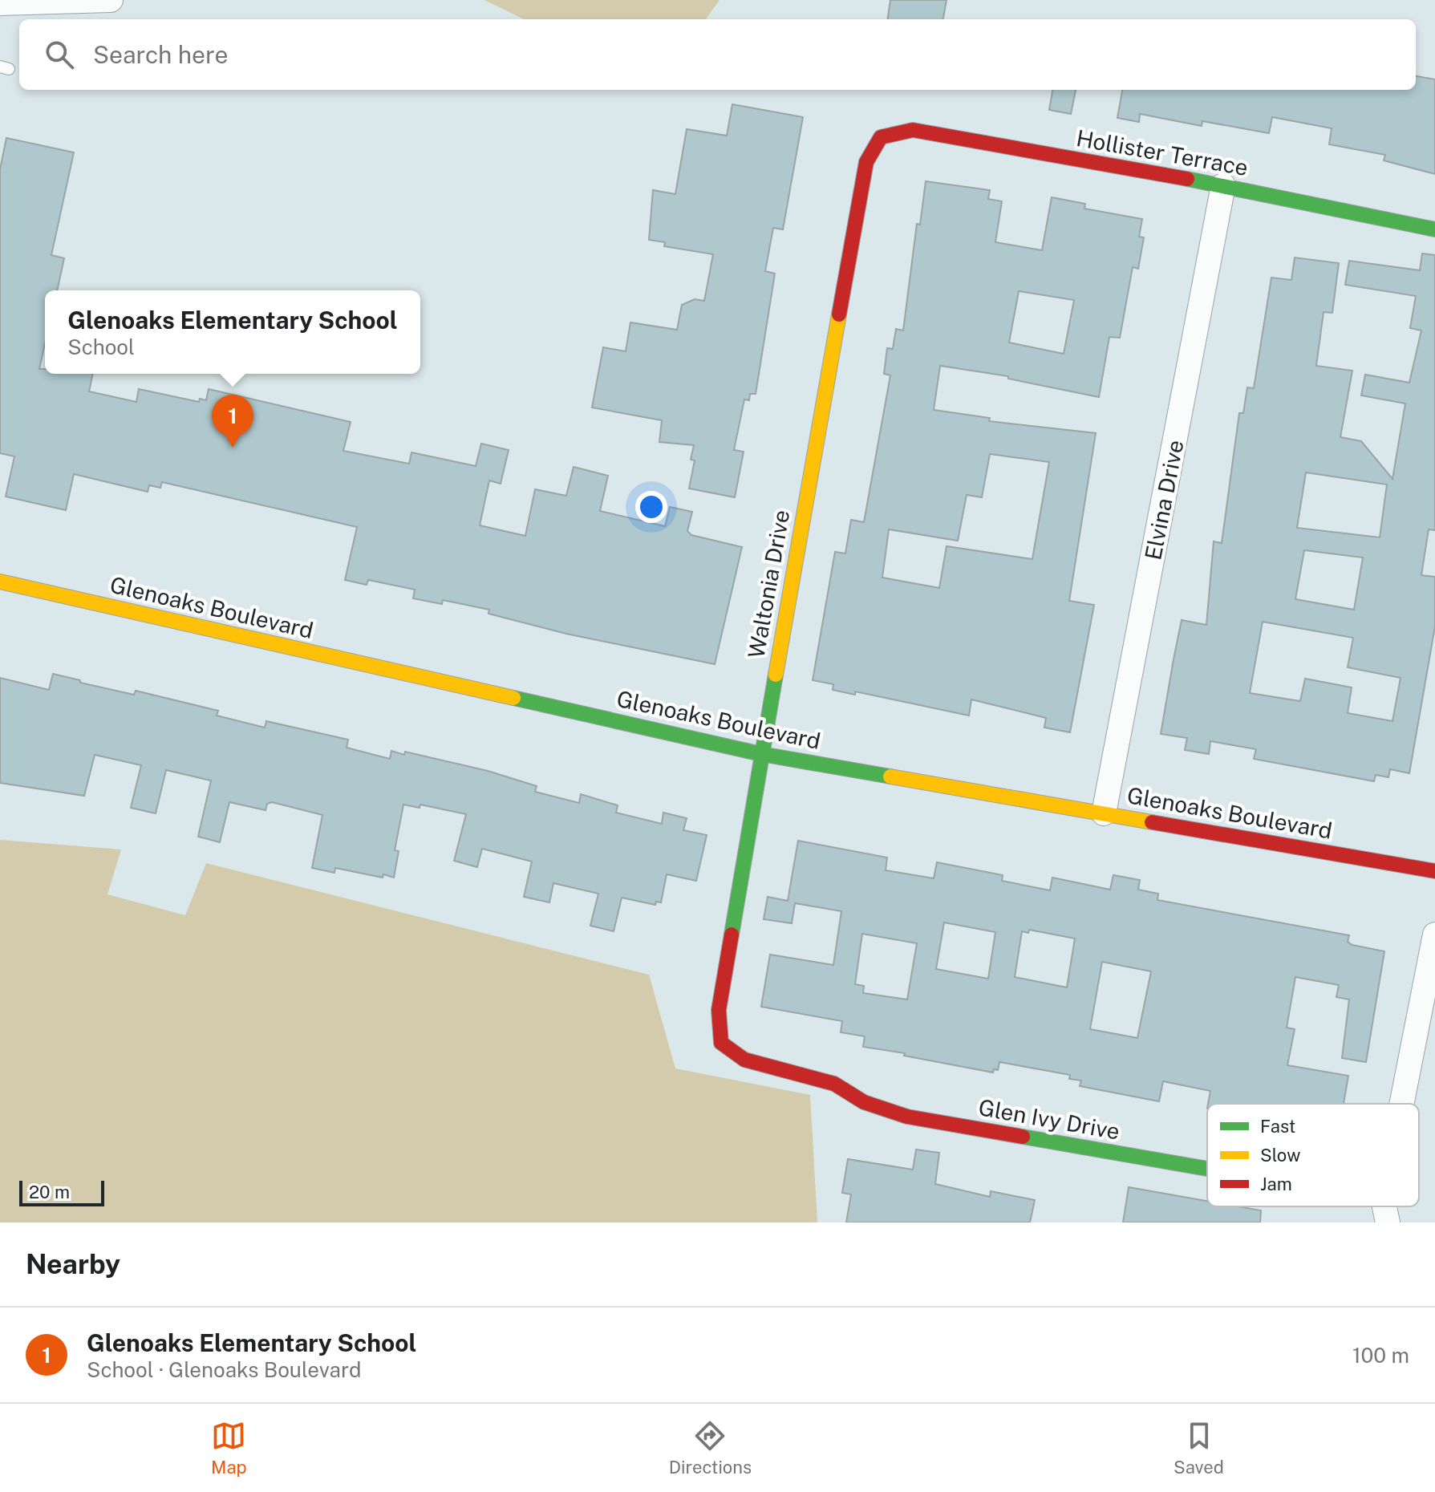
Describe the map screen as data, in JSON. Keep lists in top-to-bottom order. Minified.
{"streets":{"street":["Hollister Terrace","Elvina Drive","Waltonia Drive","Glenoaks Boulevard","Glen Ivy Drive"]},"crossings":[["Hollister Terrace","Elvina Drive"],["Hollister Terrace","Waltonia Drive"],["Elvina Drive","Glenoaks Boulevard"],["Waltonia Drive","Glenoaks Boulevard"],["Waltonia Drive","Glen Ivy Drive"]],"legend":["Fast","Slow","Jam"],"scale_bar":"20 m","page":{"search":"Search here","popup":["Glenoaks Elementary School","School"],"pins":"1","scale":"20 m","heading":"Nearby","list":[{"mark":"1","name":"Glenoaks Elementary School","note":"School · Glenoaks Boulevard","value":"100 m"}],"nav":["Map","Directions","Saved"]}}
